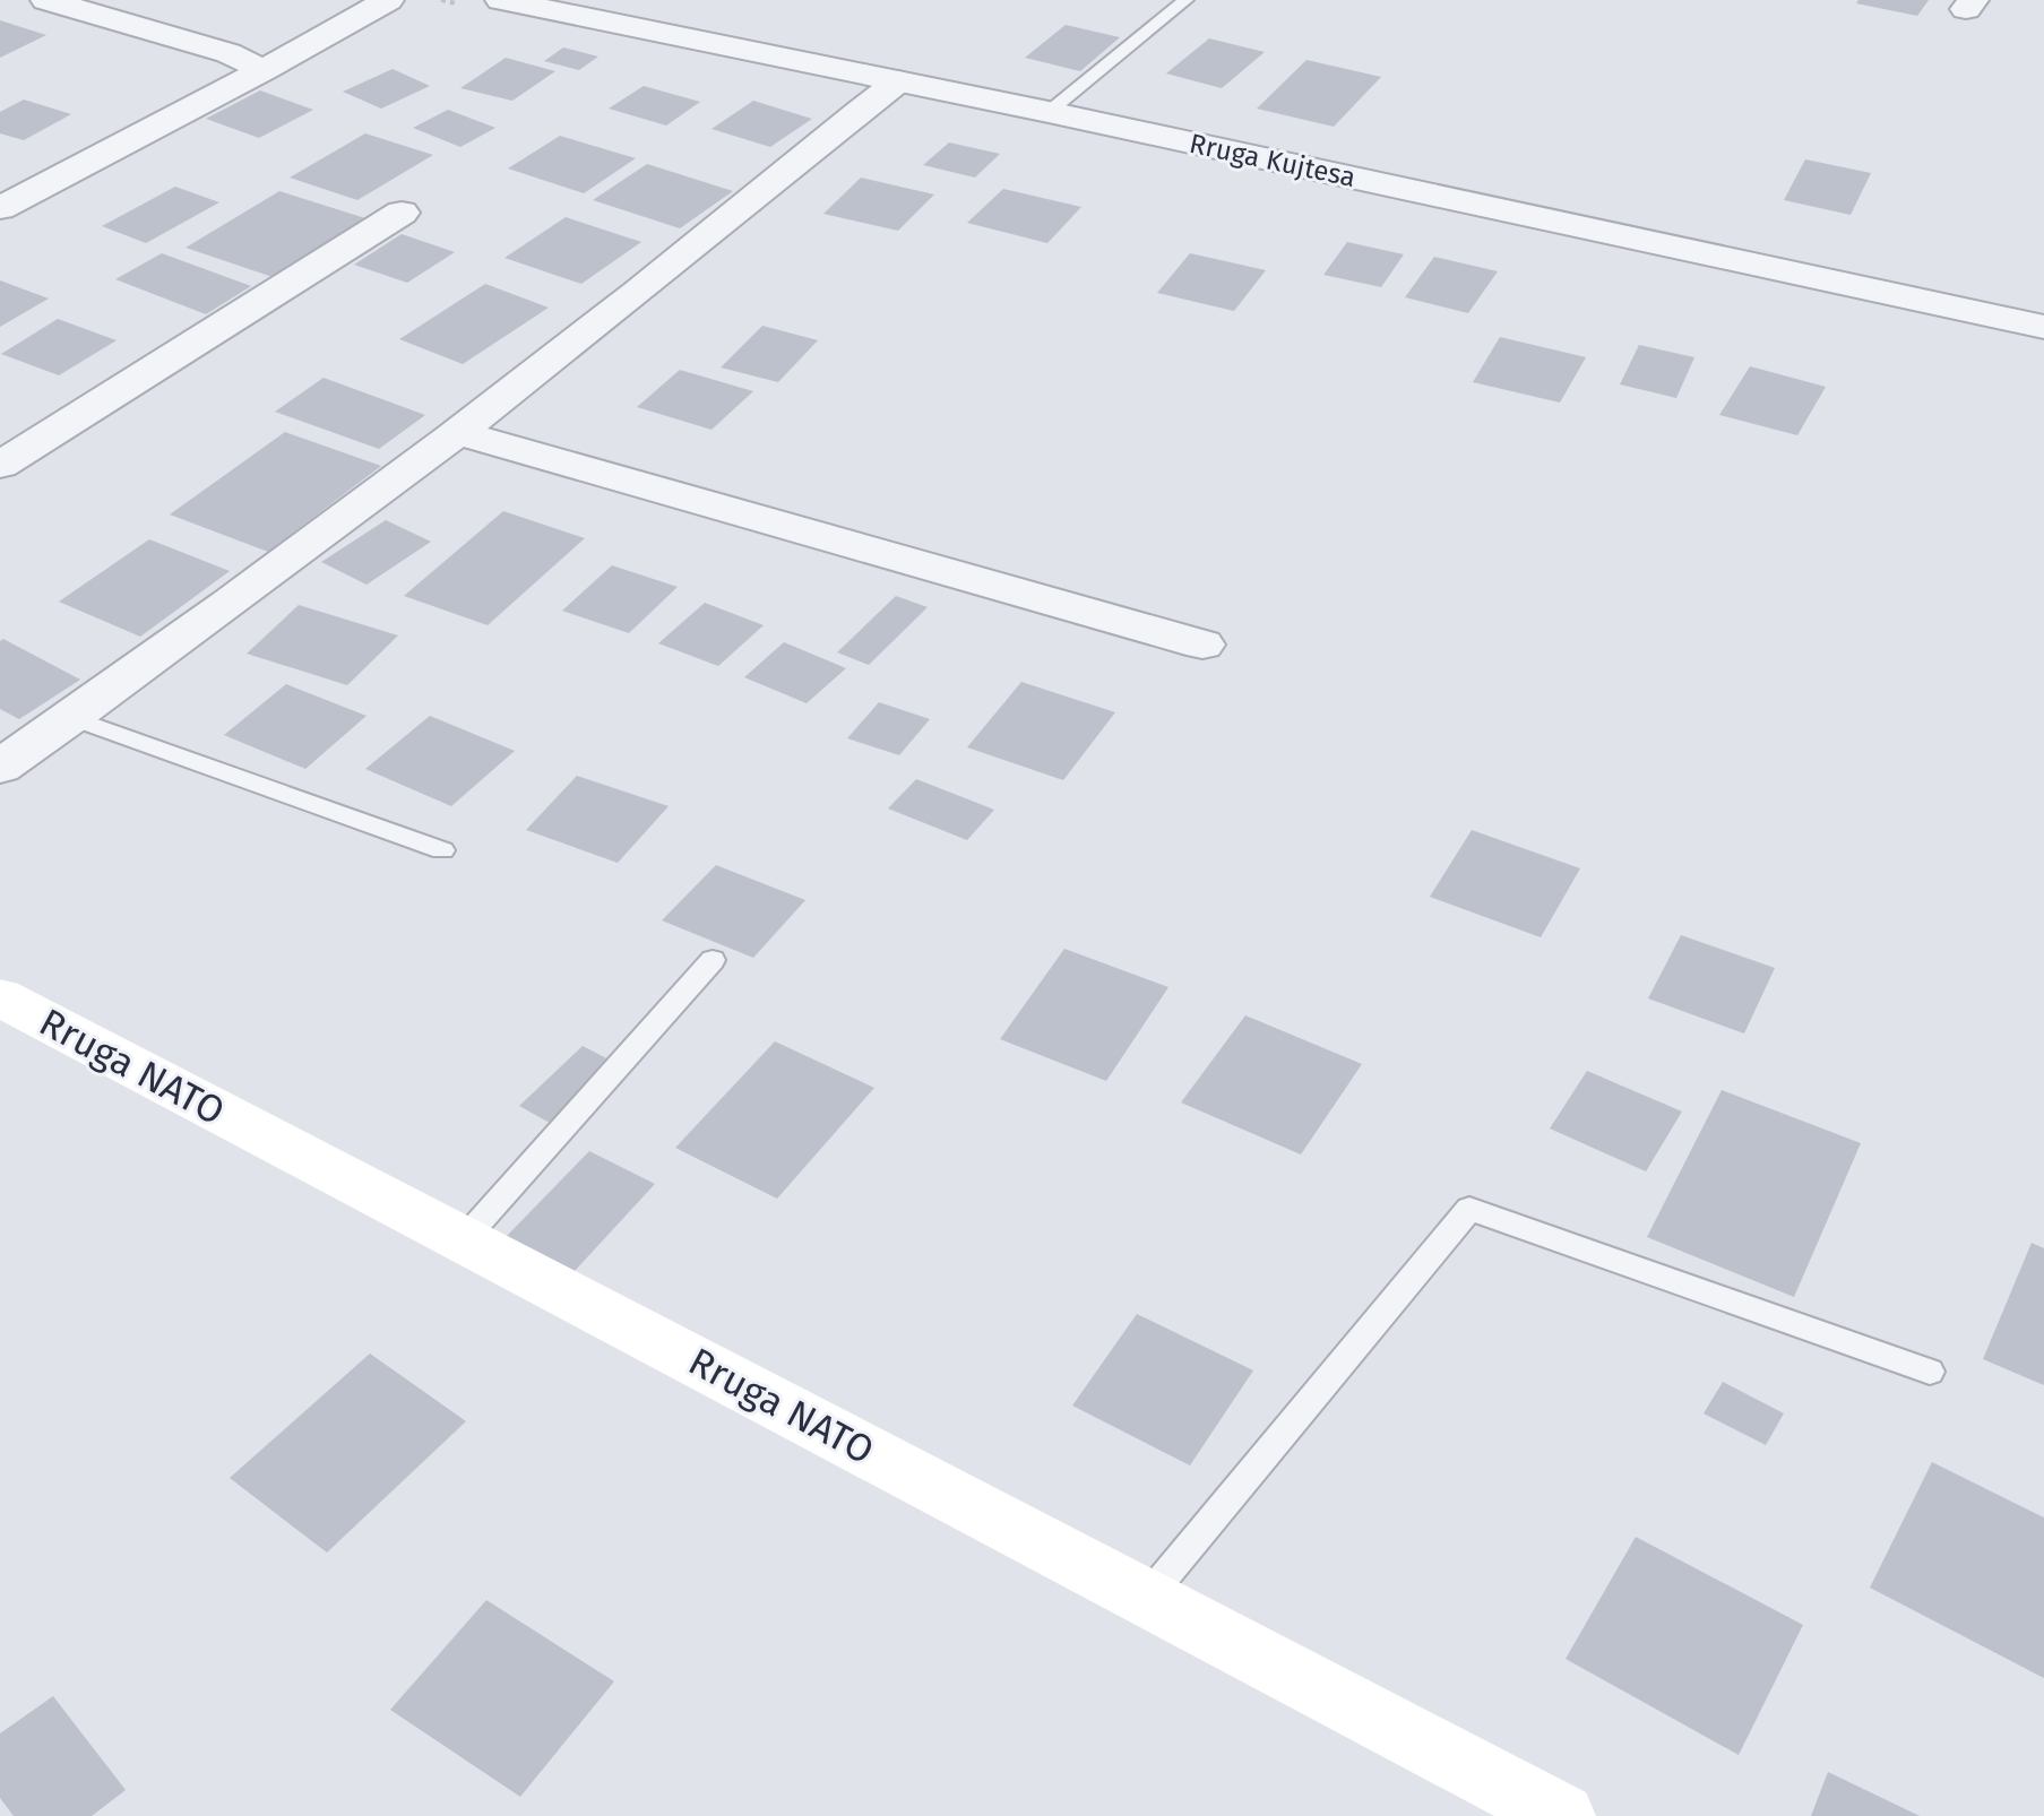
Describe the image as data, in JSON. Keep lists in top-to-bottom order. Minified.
{"streets":{"main road":["Rruga NATO"],"street":["Rruga Kujtesa"]}}
